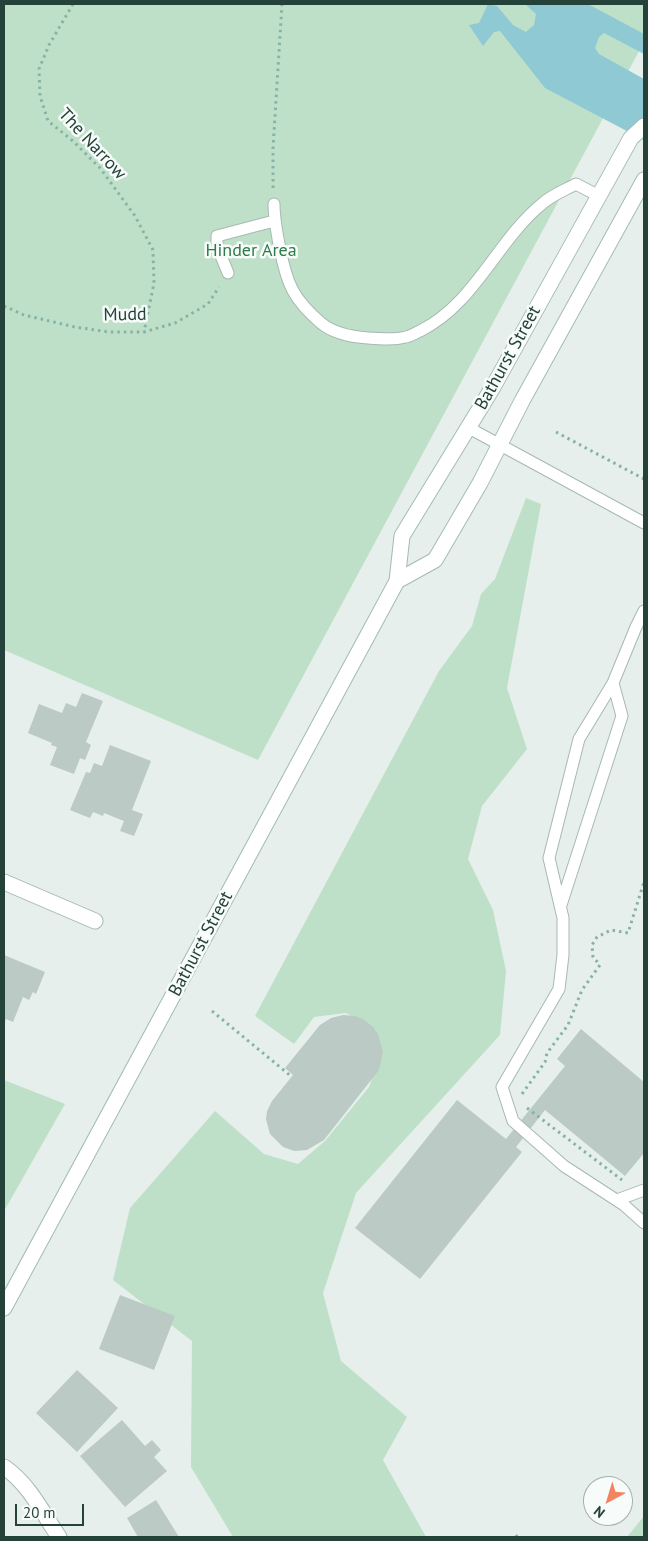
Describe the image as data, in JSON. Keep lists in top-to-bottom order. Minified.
{"streets":{"main road":["Bathurst Street"],"path":["The Narrow","Mudd"]},"crossings":[["The Narrow","Mudd"]],"parks":["Hinder Area"],"scale_bar":"20 m","north":"bottom left"}
